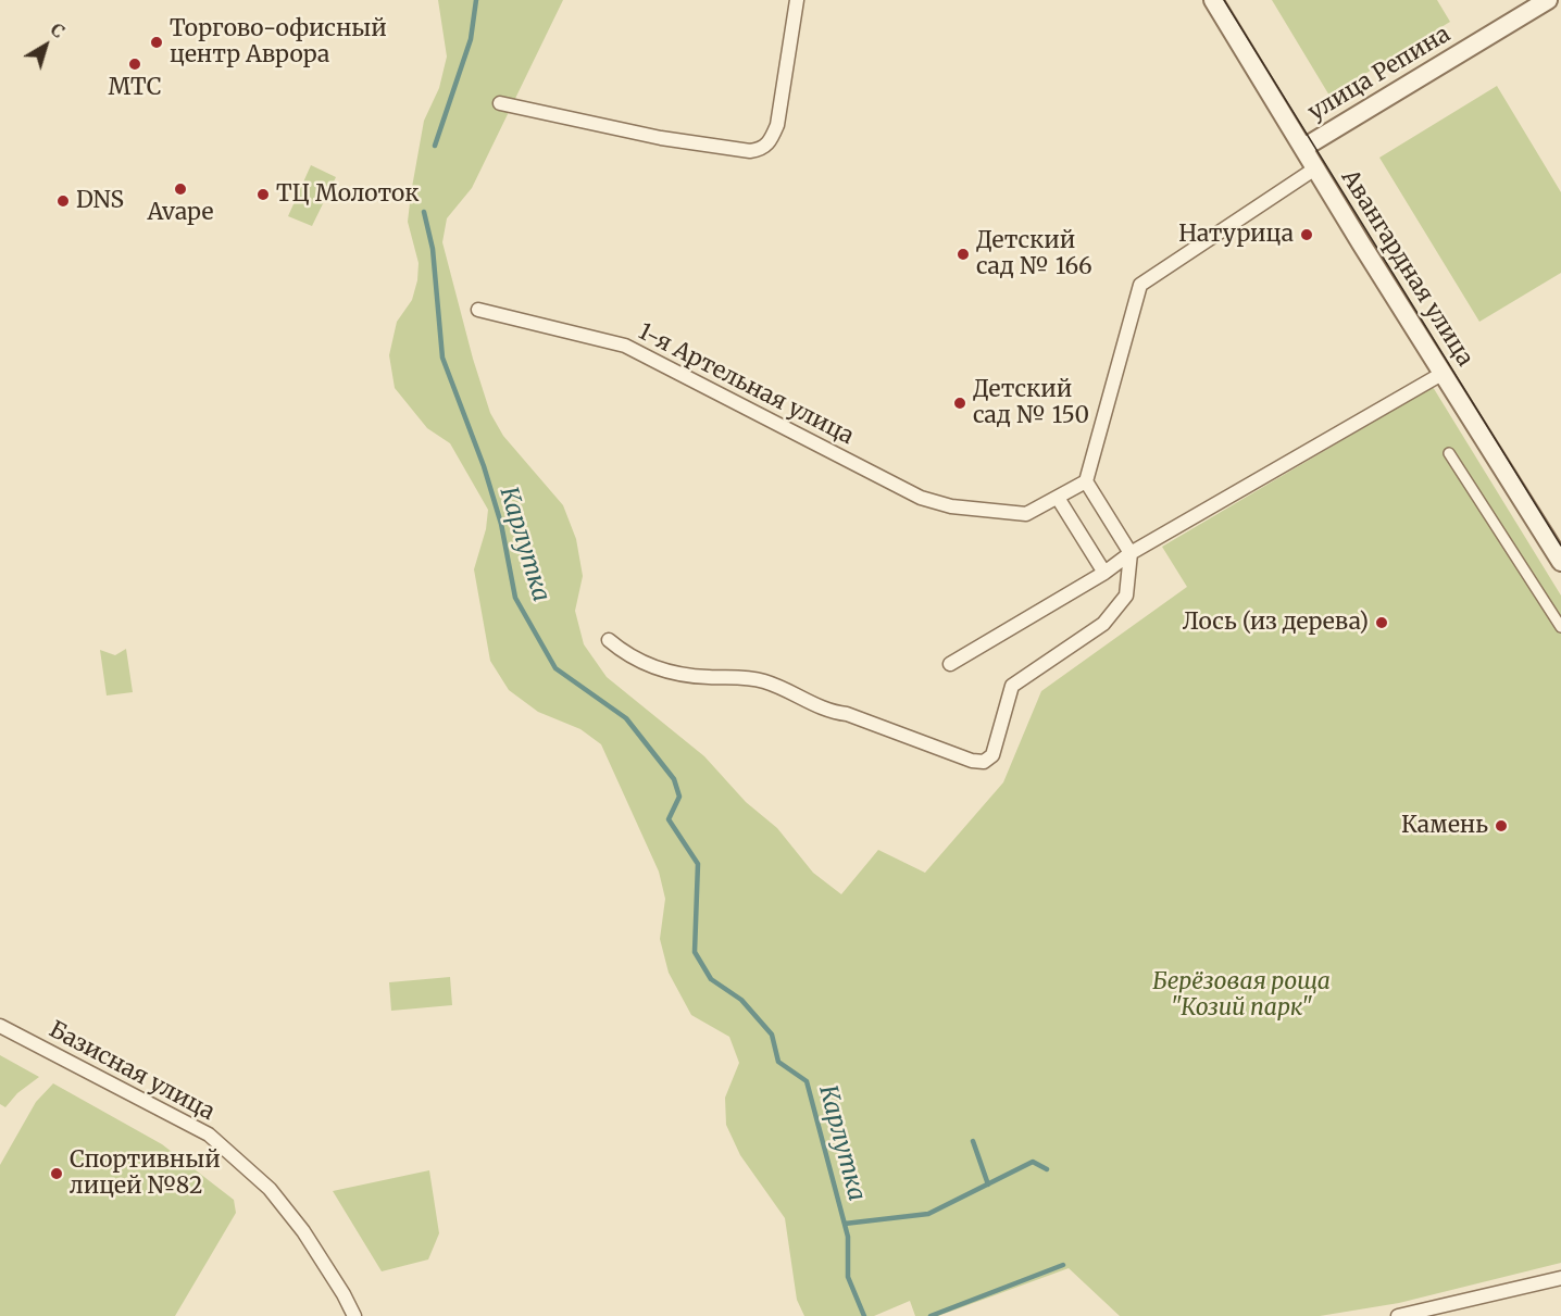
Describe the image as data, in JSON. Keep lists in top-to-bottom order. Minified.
{"streets":{"street":["улица Репина","Авангардная улица","1-я Артельная улица","Базисная улица"]},"crossings":[["улица Репина","Авангардная улица"]],"water":["Карлутка"],"parks":["Берёзовая роща \"Козий парк\""],"places":["Торгово-офисный центр Аврора","МТС","Avape","ТЦ Молоток","DNS","Натурица","Детский сад № 166","Детский сад № 150","Лось (из дерева)","Камень","Спортивный лицей №82"],"north":"top right"}
